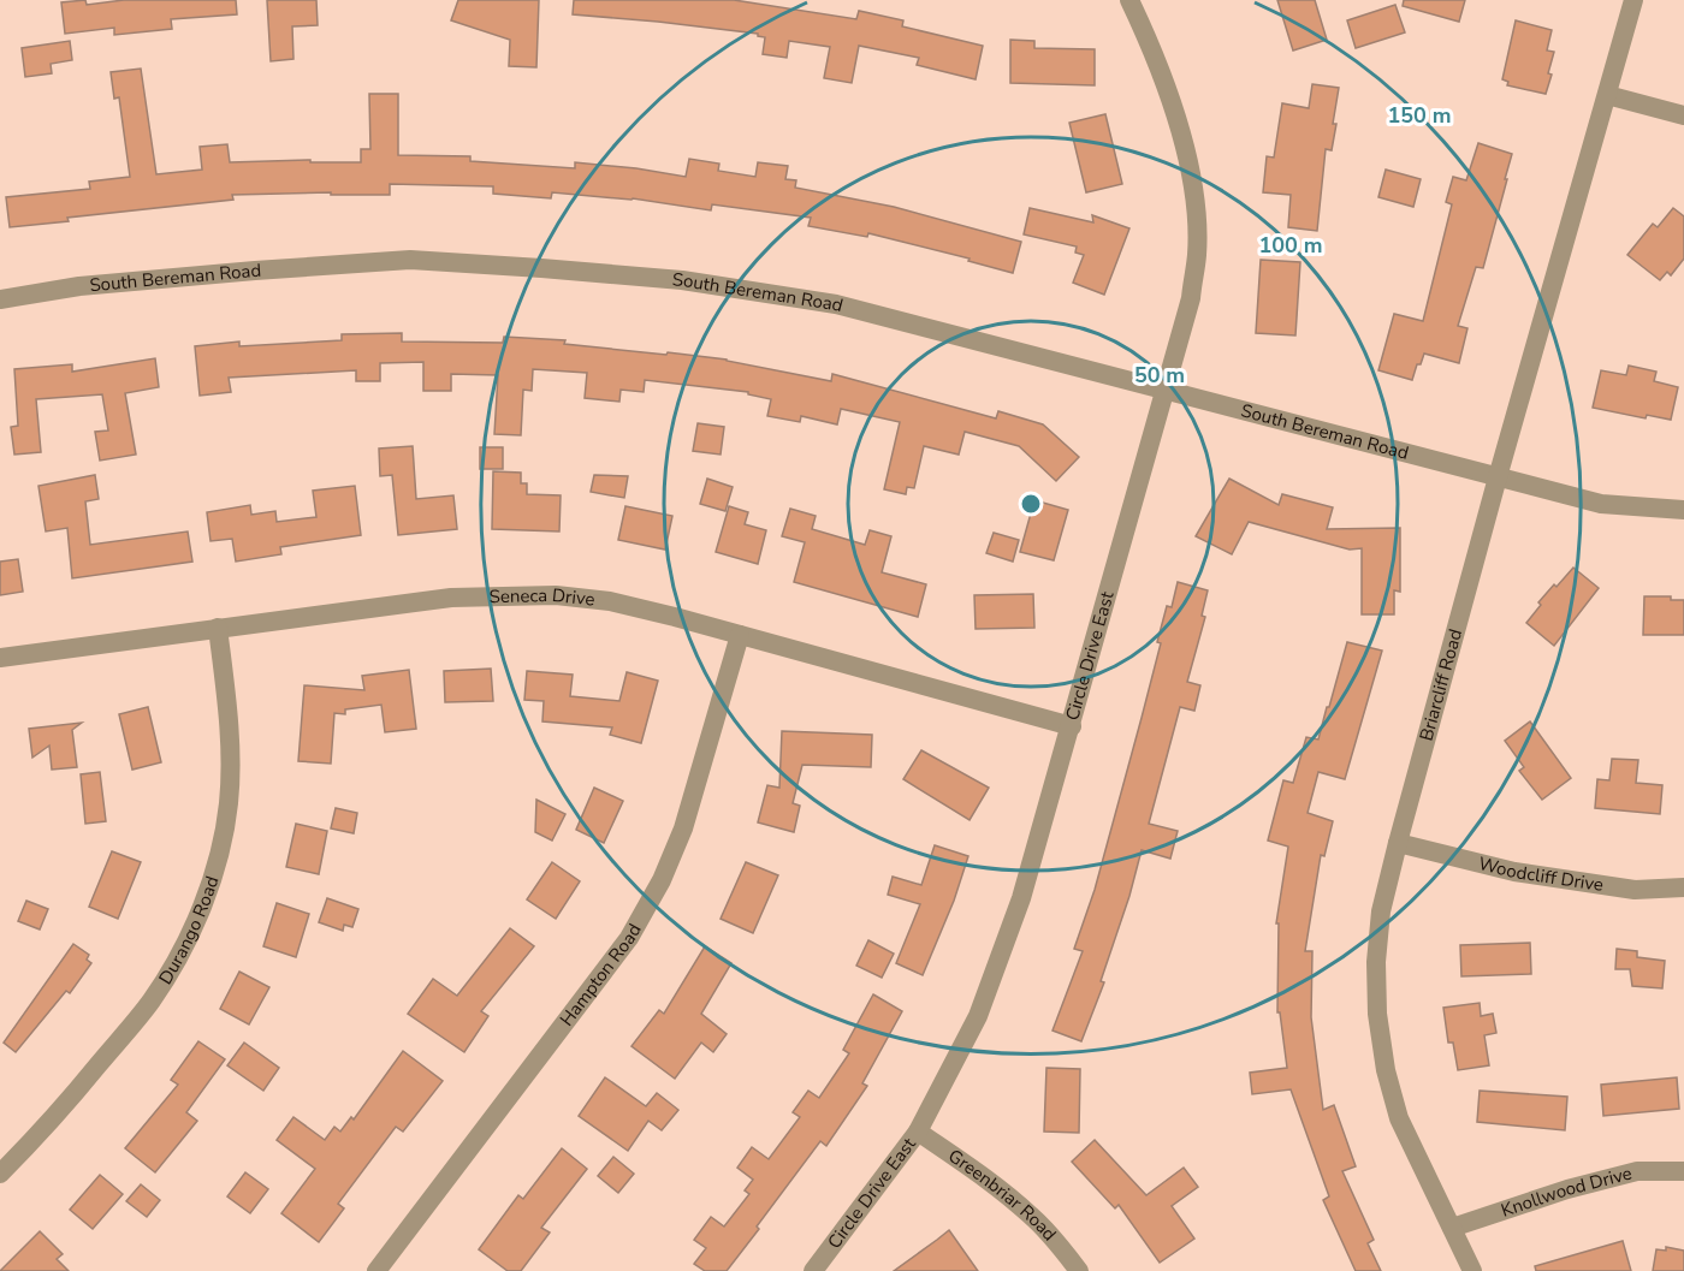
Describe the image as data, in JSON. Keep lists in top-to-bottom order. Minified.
{"streets":{"street":["South Bereman Road","Seneca Drive","Circle Drive East","Briarcliff Road","Woodcliff Drive","Durango Road","Hampton Road","Knollwood Drive","Greenbriar Road"]},"crossings":[["South Bereman Road","Circle Drive East"],["South Bereman Road","Briarcliff Road"],["Seneca Drive","Circle Drive East"],["Seneca Drive","Durango Road"],["Seneca Drive","Hampton Road"],["Circle Drive East","Greenbriar Road"],["Briarcliff Road","Woodcliff Drive"],["Briarcliff Road","Knollwood Drive"]],"rings":["150 m","100 m","50 m"]}
